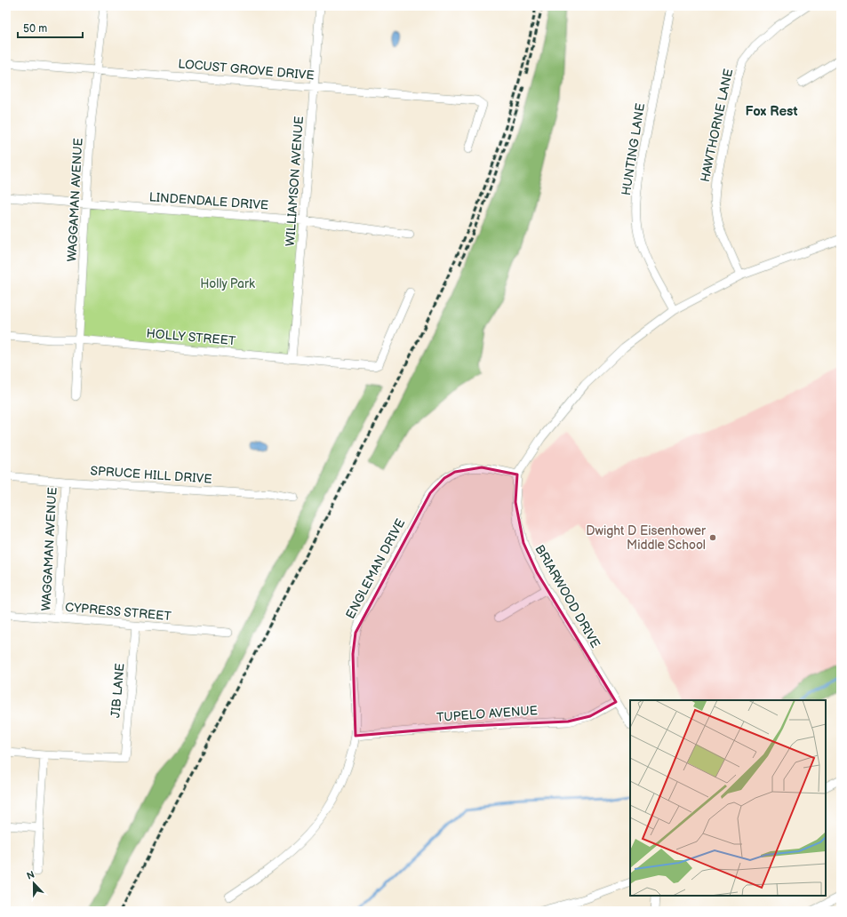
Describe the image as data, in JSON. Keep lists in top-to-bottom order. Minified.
{"streets":{"street":["LOCUST GROVE DRIVE","HAWTHORNE LANE","HUNTING LANE","WILLIAMSON AVENUE","WAGGAMAN AVENUE","LINDENDALE DRIVE","HOLLY STREET","SPRUCE HILL DRIVE","ENGLEMAN DRIVE","BRIARWOOD DRIVE","CYPRESS STREET","JIB LANE","TUPELO AVENUE"]},"crossings":[["LOCUST GROVE DRIVE","WILLIAMSON AVENUE"],["LOCUST GROVE DRIVE","WAGGAMAN AVENUE"],["HAWTHORNE LANE","BRIARWOOD DRIVE"],["HUNTING LANE","BRIARWOOD DRIVE"],["WILLIAMSON AVENUE","LINDENDALE DRIVE"],["WILLIAMSON AVENUE","HOLLY STREET"],["WAGGAMAN AVENUE","LINDENDALE DRIVE"],["WAGGAMAN AVENUE","HOLLY STREET"],["WAGGAMAN AVENUE","SPRUCE HILL DRIVE"],["WAGGAMAN AVENUE","CYPRESS STREET"],["ENGLEMAN DRIVE","BRIARWOOD DRIVE"],["ENGLEMAN DRIVE","TUPELO AVENUE"],["BRIARWOOD DRIVE","TUPELO AVENUE"],["CYPRESS STREET","JIB LANE"]],"districts":["Fox Rest"],"parks":["Holly Park"],"places":["Dwight D Eisenhower Middle School"],"scale_bar":"50 m","north":"top"}
